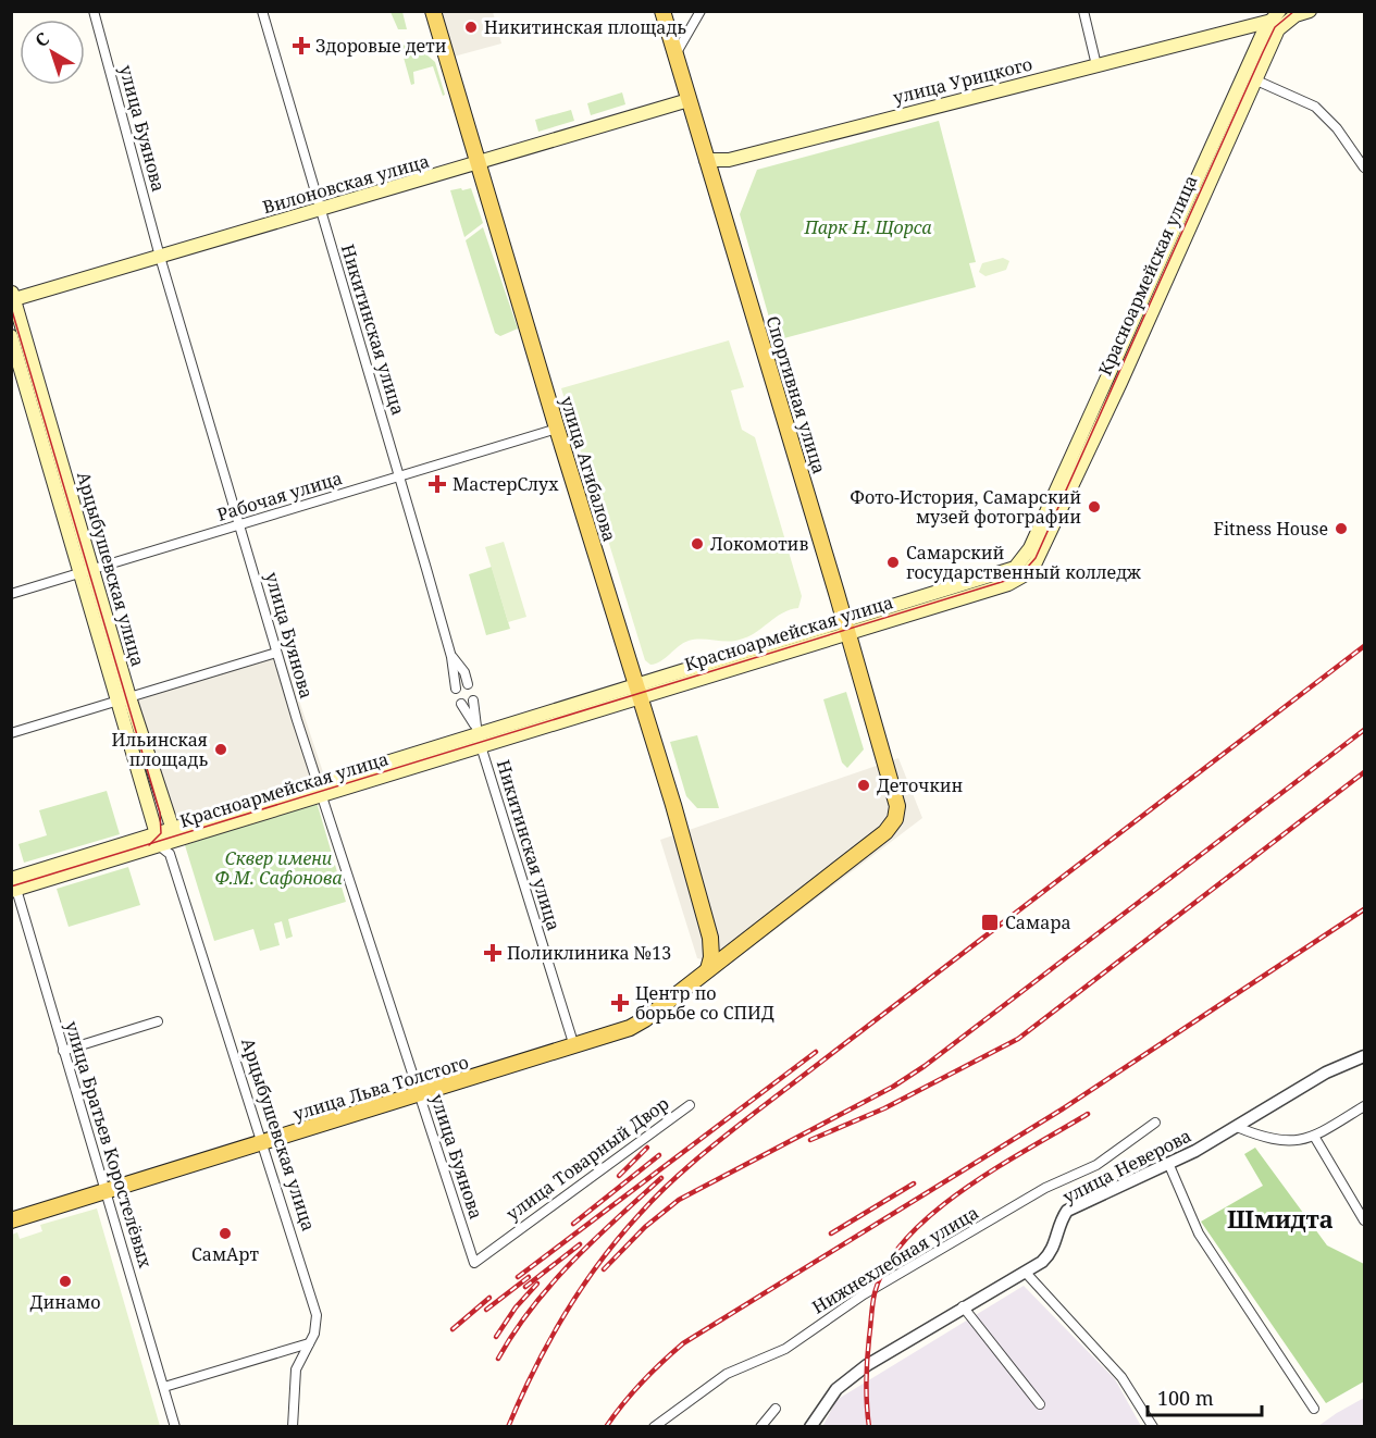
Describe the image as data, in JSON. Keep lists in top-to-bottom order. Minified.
{"streets":{"main road":["улица Урицкого","Вилоновская улица","Красноармейская улица","Спортивная улица","улица Агибалова","Арцыбушевская улица","улица Льва Толстого"],"street":["улица Буянова","Никитинская улица","Рабочая улица","улица Братьев Коростелёвых","улица Товарный Двор","улица Неверова","Нижнехлебная улица"]},"crossings":[["улица Урицкого","Красноармейская улица"],["улица Урицкого","Спортивная улица"],["улица Буянова","Вилоновская улица"],["улица Буянова","Красноармейская улица"],["улица Буянова","Рабочая улица"],["улица Буянова","улица Льва Толстого"],["улица Буянова","улица Товарный Двор"],["Вилоновская улица","Никитинская улица"],["Вилоновская улица","Спортивная улица"],["Вилоновская улица","улица Агибалова"],["Вилоновская улица","Арцыбушевская улица"],["Красноармейская улица","Никитинская улица"],["Красноармейская улица","Спортивная улица"],["Красноармейская улица","улица Агибалова"],["Красноармейская улица","Арцыбушевская улица"],["Красноармейская улица","улица Братьев Коростелёвых"],["Никитинская улица","Рабочая улица"],["Никитинская улица","улица Льва Толстого"],["Спортивная улица","улица Льва Толстого"],["улица Агибалова","Рабочая улица"],["Рабочая улица","Арцыбушевская улица"],["Арцыбушевская улица","улица Льва Толстого"],["улица Льва Толстого","улица Братьев Коростелёвых"]],"districts":["Шмидта"],"parks":["Парк Н. Щорса","Cквер имени Ф.М. Сафонова"],"places":{"other":["Никитинская площадь","Фото-История, Самарский музей фотографии","Fitness House","Локомотив","Самарский государственный колледж","Ильинская площадь","Деточкин","СамАрт","Динамо"],"health":["Здоровые дети","МастерСлух","Поликлиника №13","Центр по борьбе со СПИД"],"transit":["Самара"]},"scale_bar":"100 m","north":"top left"}
